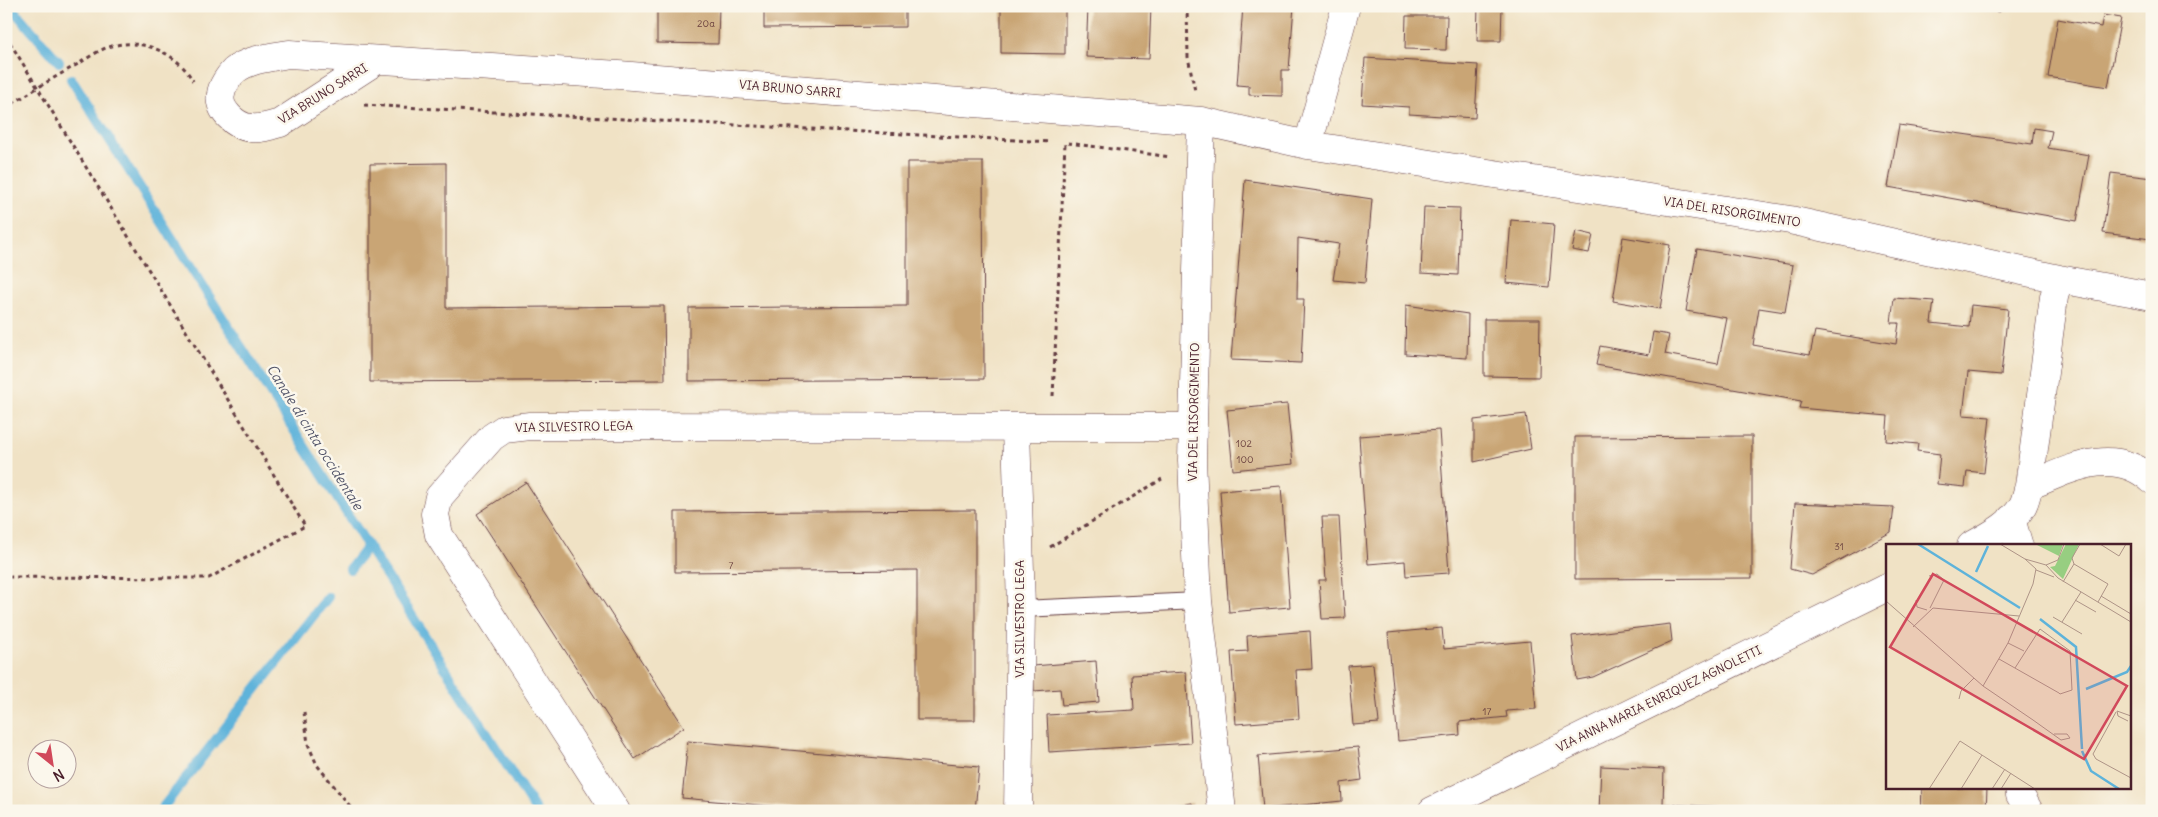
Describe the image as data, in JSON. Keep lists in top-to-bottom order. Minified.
{"streets":{"street":["VIA BRUNO SARRI","VIA DEL RISORGIMENTO","VIA SILVESTRO LEGA","VIA ANNA MARIA ENRIQUEZ AGNOLETTI"]},"crossings":[["VIA BRUNO SARRI","VIA DEL RISORGIMENTO"],["VIA DEL RISORGIMENTO","VIA SILVESTRO LEGA"]],"water":["Canale di cinta occidentale"],"house_numbers":["20a","102","100","31","7","17"],"north":"bottom right"}
